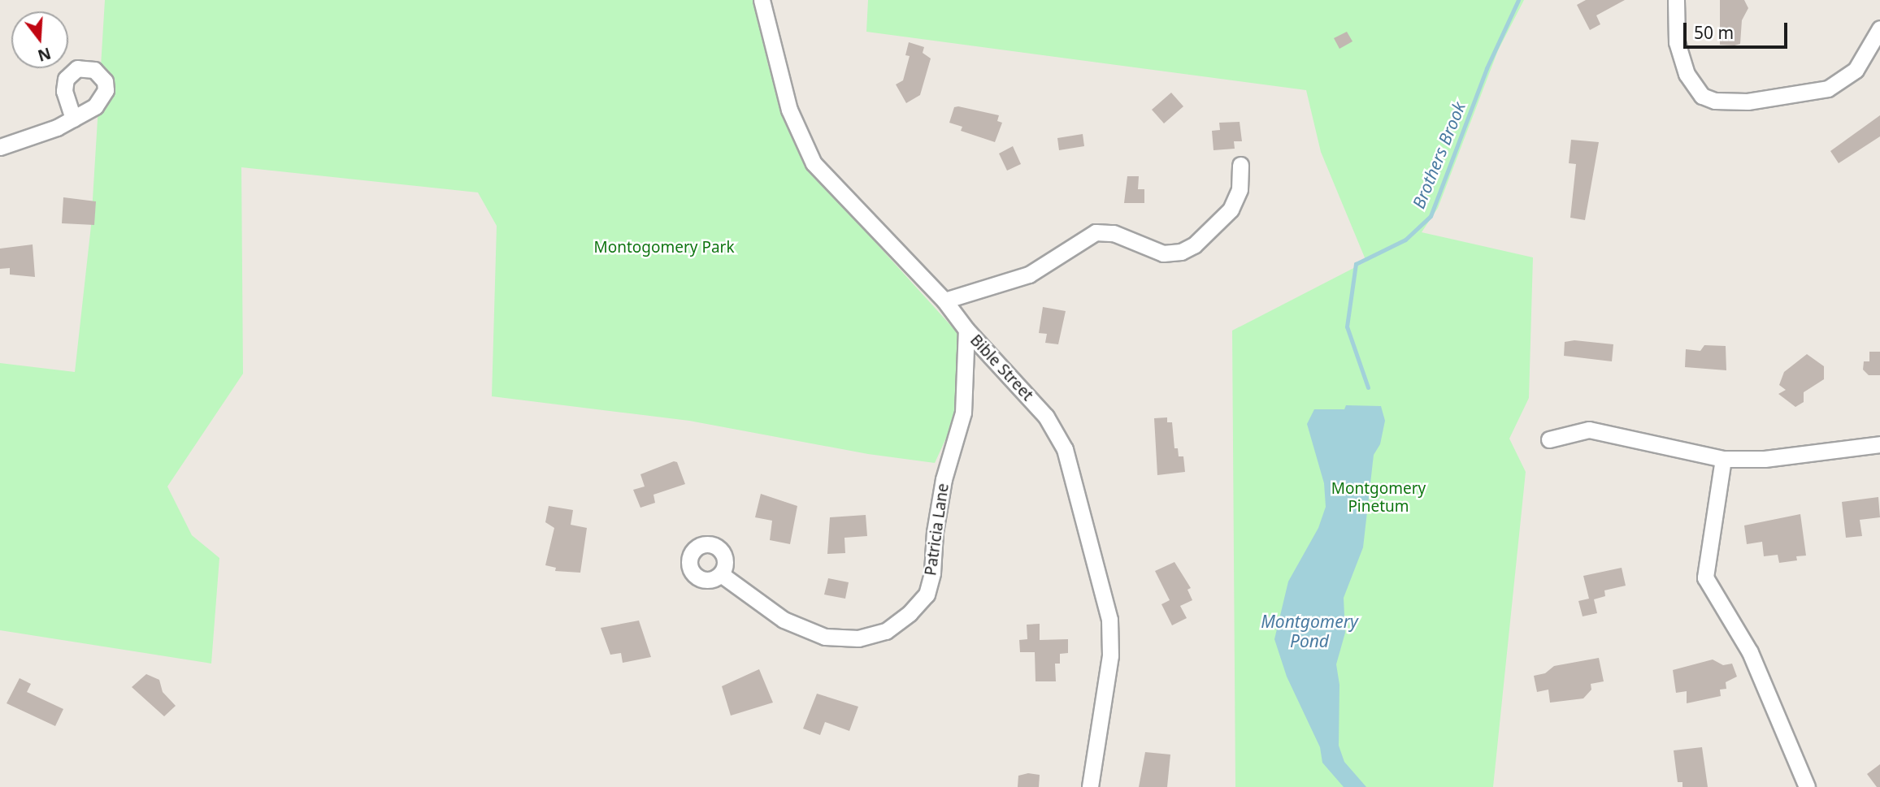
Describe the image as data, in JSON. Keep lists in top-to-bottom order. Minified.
{"streets":{"street":["Bible Street","Patricia Lane"]},"crossings":[["Bible Street","Patricia Lane"]],"water":["Brothers Brook","Montgomery Pond"],"parks":["Montogomery Park","Montgomery Pinetum"],"scale_bar":"50 m","north":"bottom"}
